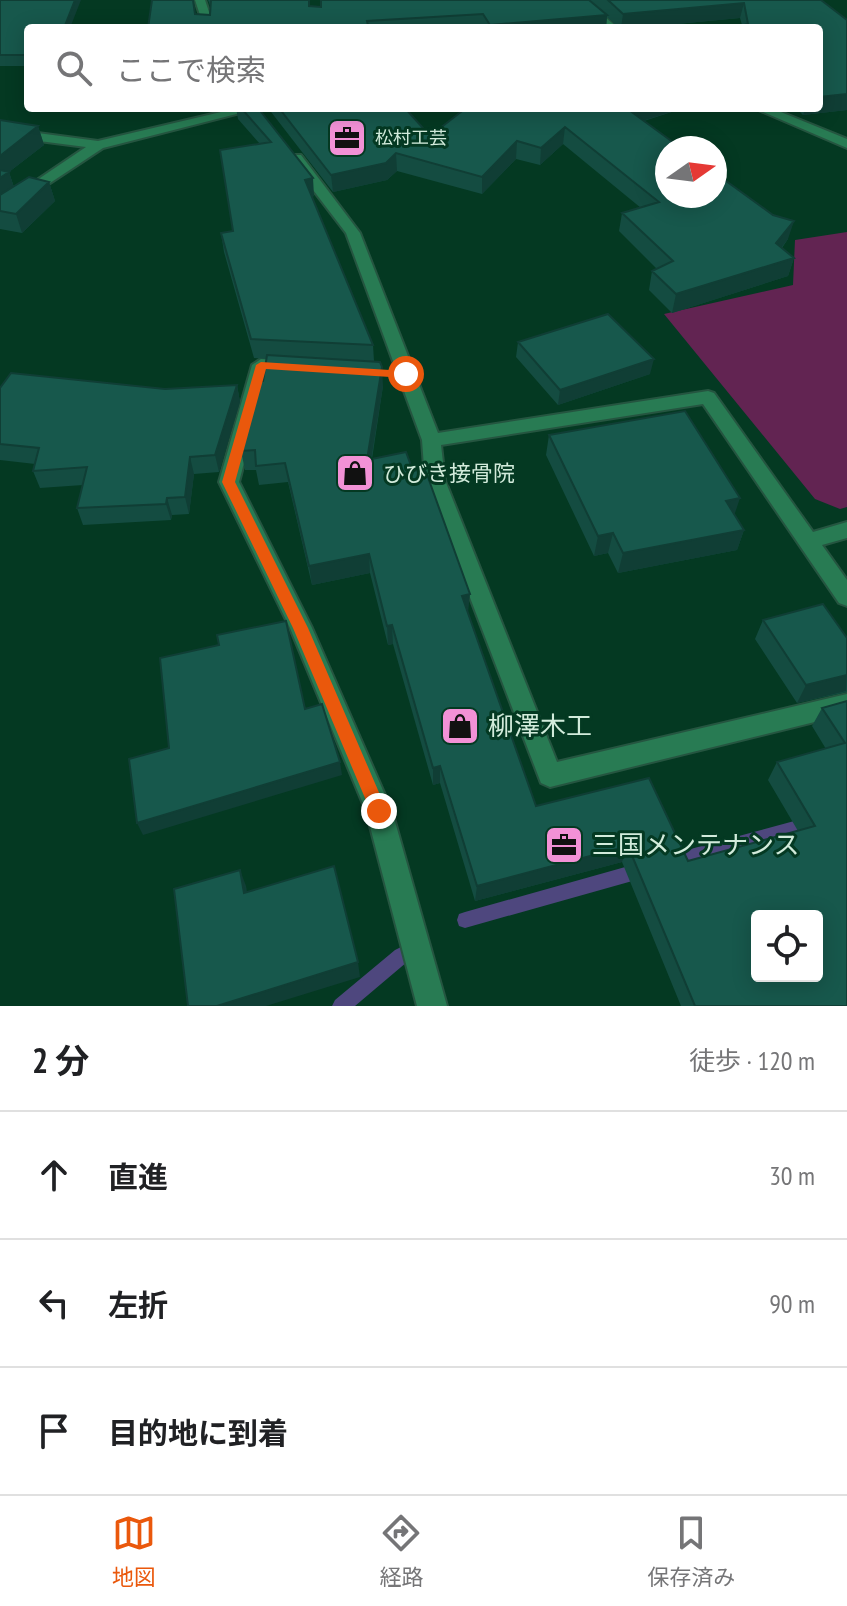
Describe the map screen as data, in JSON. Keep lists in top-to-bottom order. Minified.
{"places":{"office":["松村工芸","三国メンテナンス"],"shop":["ひびき接骨院","柳澤木工"]},"north":"right","page":{"search":"ここで検索","heading":["2 分","徒歩 · 120 m"],"list":[["直進","30 m"],["左折","90 m"],"目的地に到着"],"nav":["地図","経路","保存済み"]}}
